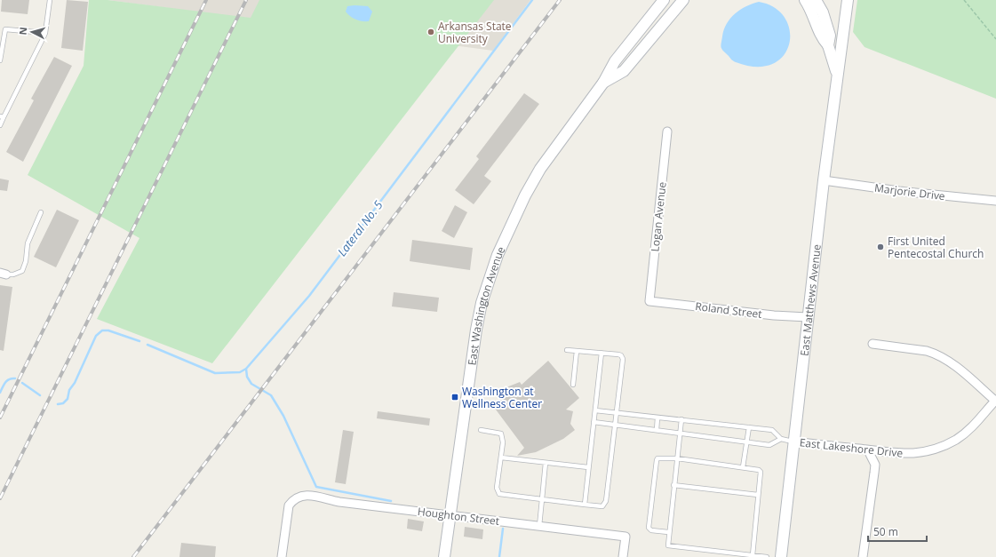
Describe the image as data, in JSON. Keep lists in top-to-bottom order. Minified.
{"streets":{"street":["Marjorie Drive","Logan Avenue","East Matthews Avenue","East Washington Avenue","Roland Street","East Lakeshore Drive","Houghton Street"]},"crossings":[["Marjorie Drive","East Matthews Avenue"],["Logan Avenue","Roland Street"],["East Matthews Avenue","Roland Street"],["East Matthews Avenue","East Lakeshore Drive"],["East Washington Avenue","Houghton Street"]],"water":["Lateral No. 5"],"places":{"other":["Arkansas State University","First United Pentecostal Church"],"transit":["Washington at Wellness Center"]},"scale_bar":"50 m","north":"left"}
